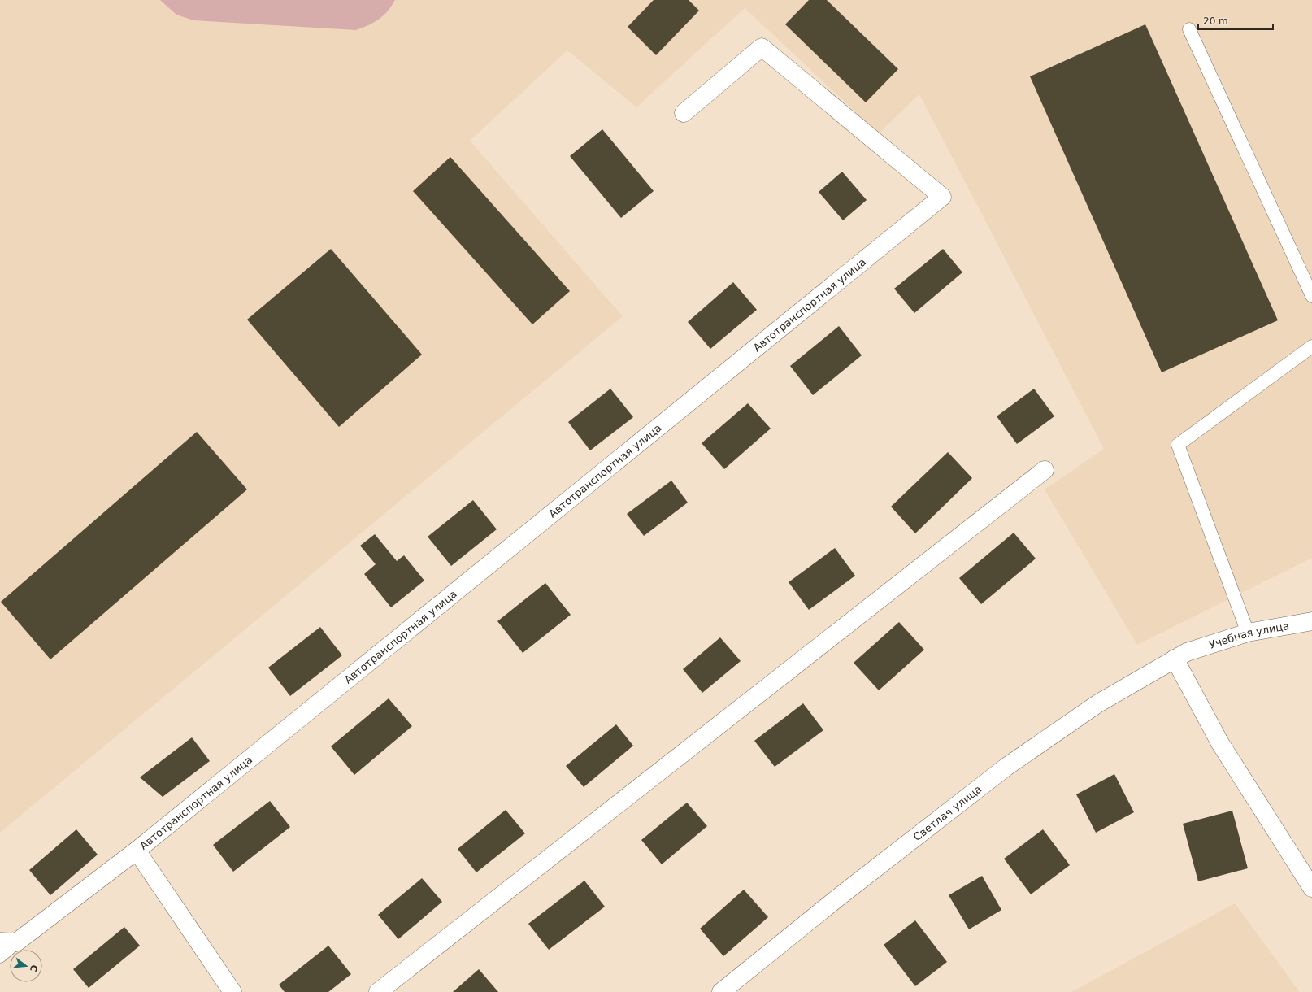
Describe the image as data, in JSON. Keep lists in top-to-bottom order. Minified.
{"streets":{"street":["Автотранспортная улица","Учебная улица","Светлая улица"]},"crossings":[["Учебная улица","Светлая улица"]],"scale_bar":"20 m","north":"right"}
